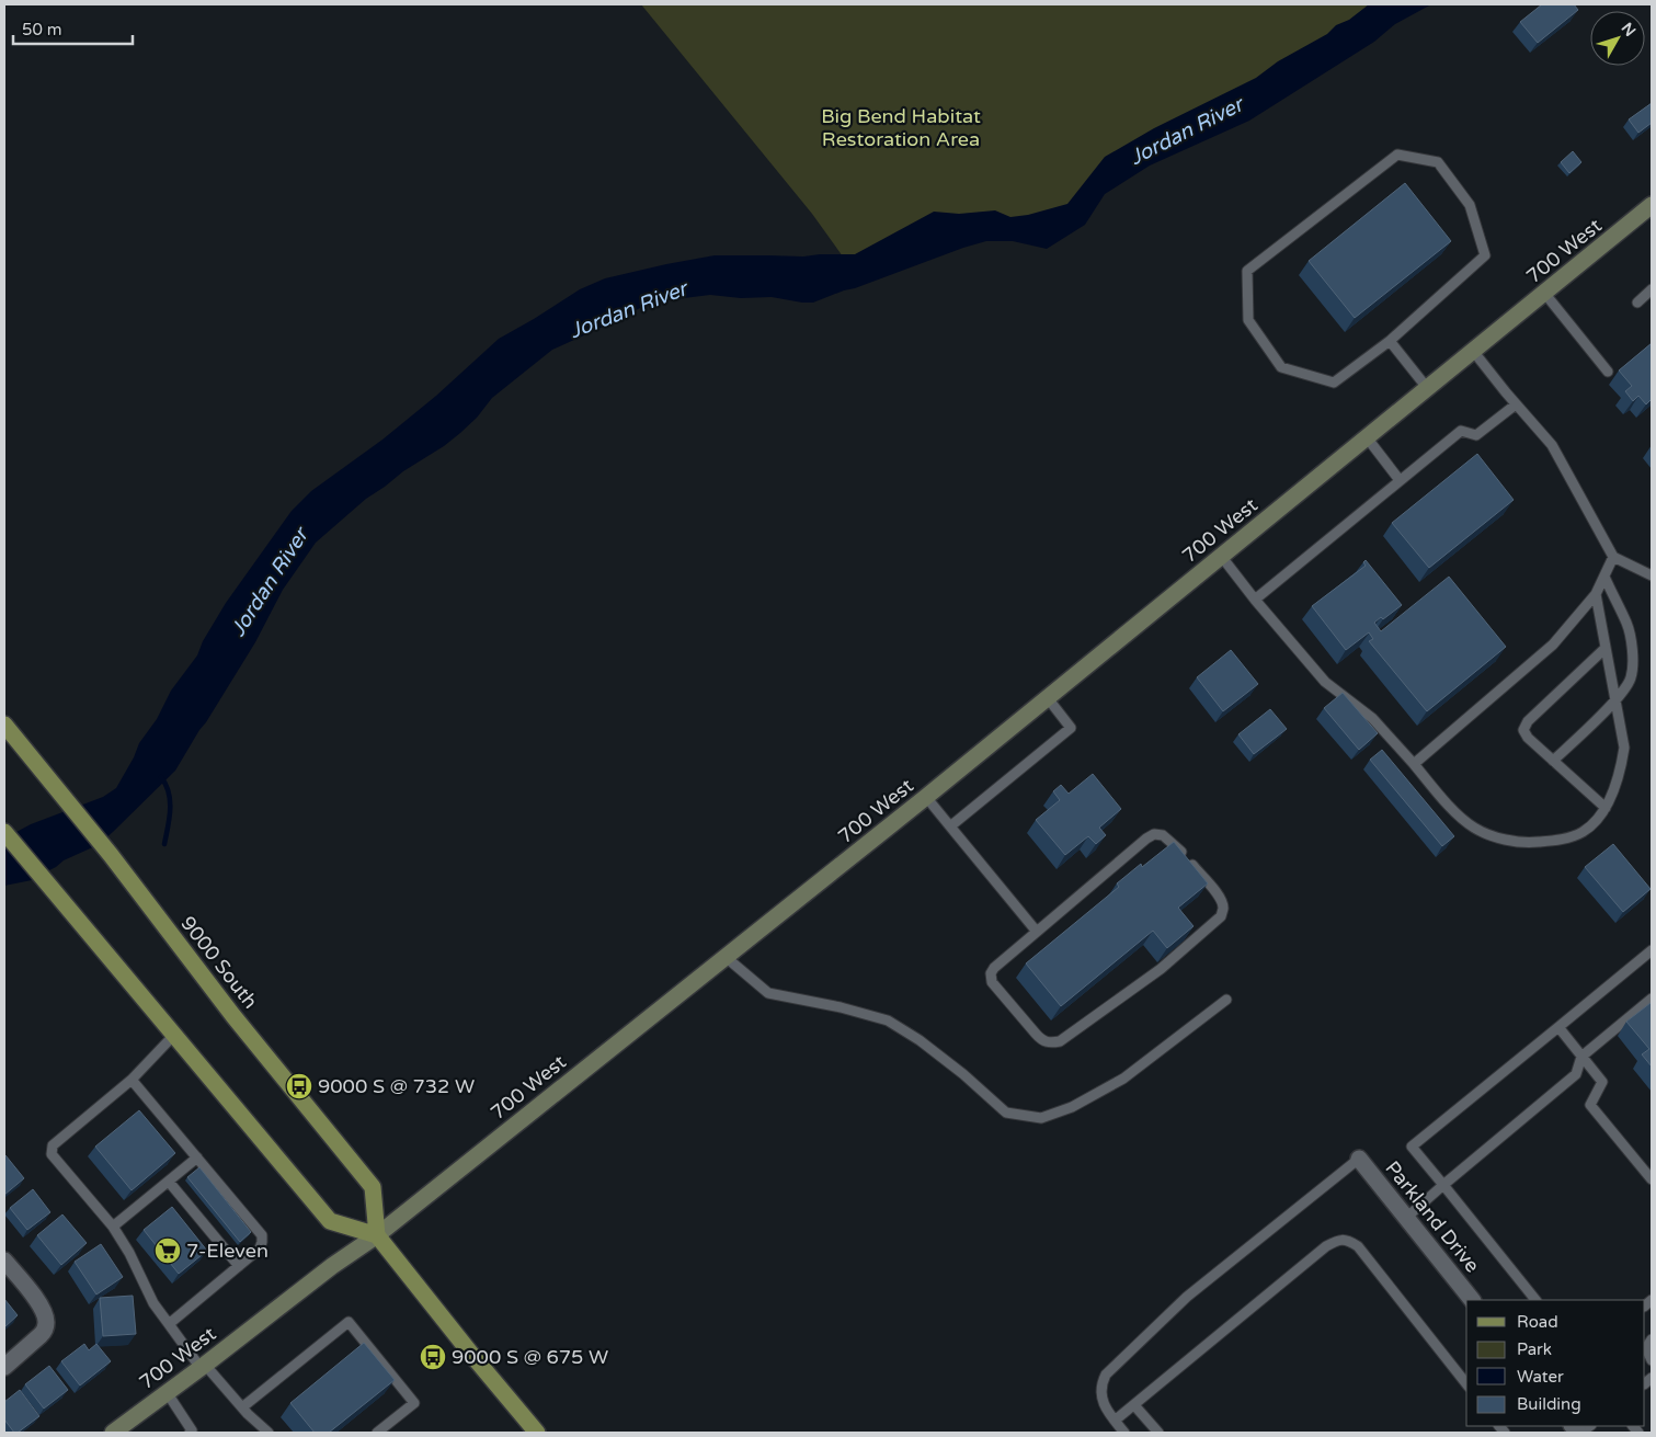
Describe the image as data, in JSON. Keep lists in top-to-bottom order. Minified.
{"streets":{"main road":["9000 South"],"street":["700 West","Parkland Drive"]},"crossings":[["700 West","9000 South"]],"water":["Jordan River"],"parks":["Big Bend Habitat Restoration Area"],"places":{"bus stop":["9000 S @ 732 W","9000 S @ 675 W"],"supermarket":["7-Eleven"]},"legend":["Road","Park","Water","Building"],"scale_bar":"50 m","north":"top right"}
